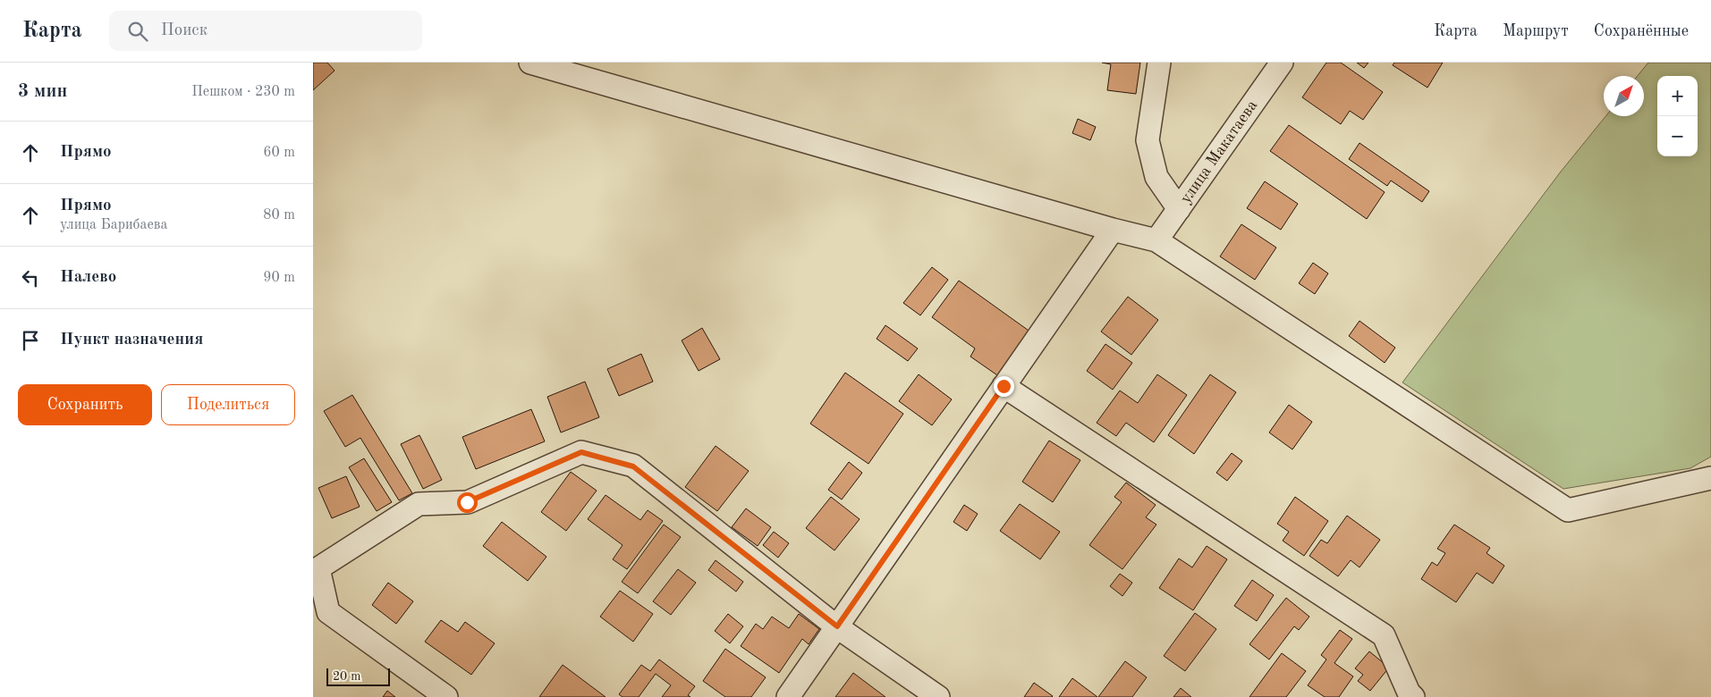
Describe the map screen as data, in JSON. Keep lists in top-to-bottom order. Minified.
{"streets":{"street":["улица Макатаева"]},"scale_bar":"20 m","north":"top right","page":{"header":"Карта","search":"Поиск","nav":["Карта","Маршрут","Сохранённые"],"heading":["3 мин","Пешком · 230 m"],"map_buttons":["+","−"],"list":[["Прямо","60 m"],["Прямо","улица Барибаева","80 m"],["Налево","90 m"],"Пункт назначения"],"buttons":["Сохранить","Поделиться"],"scale":"20 m"}}
